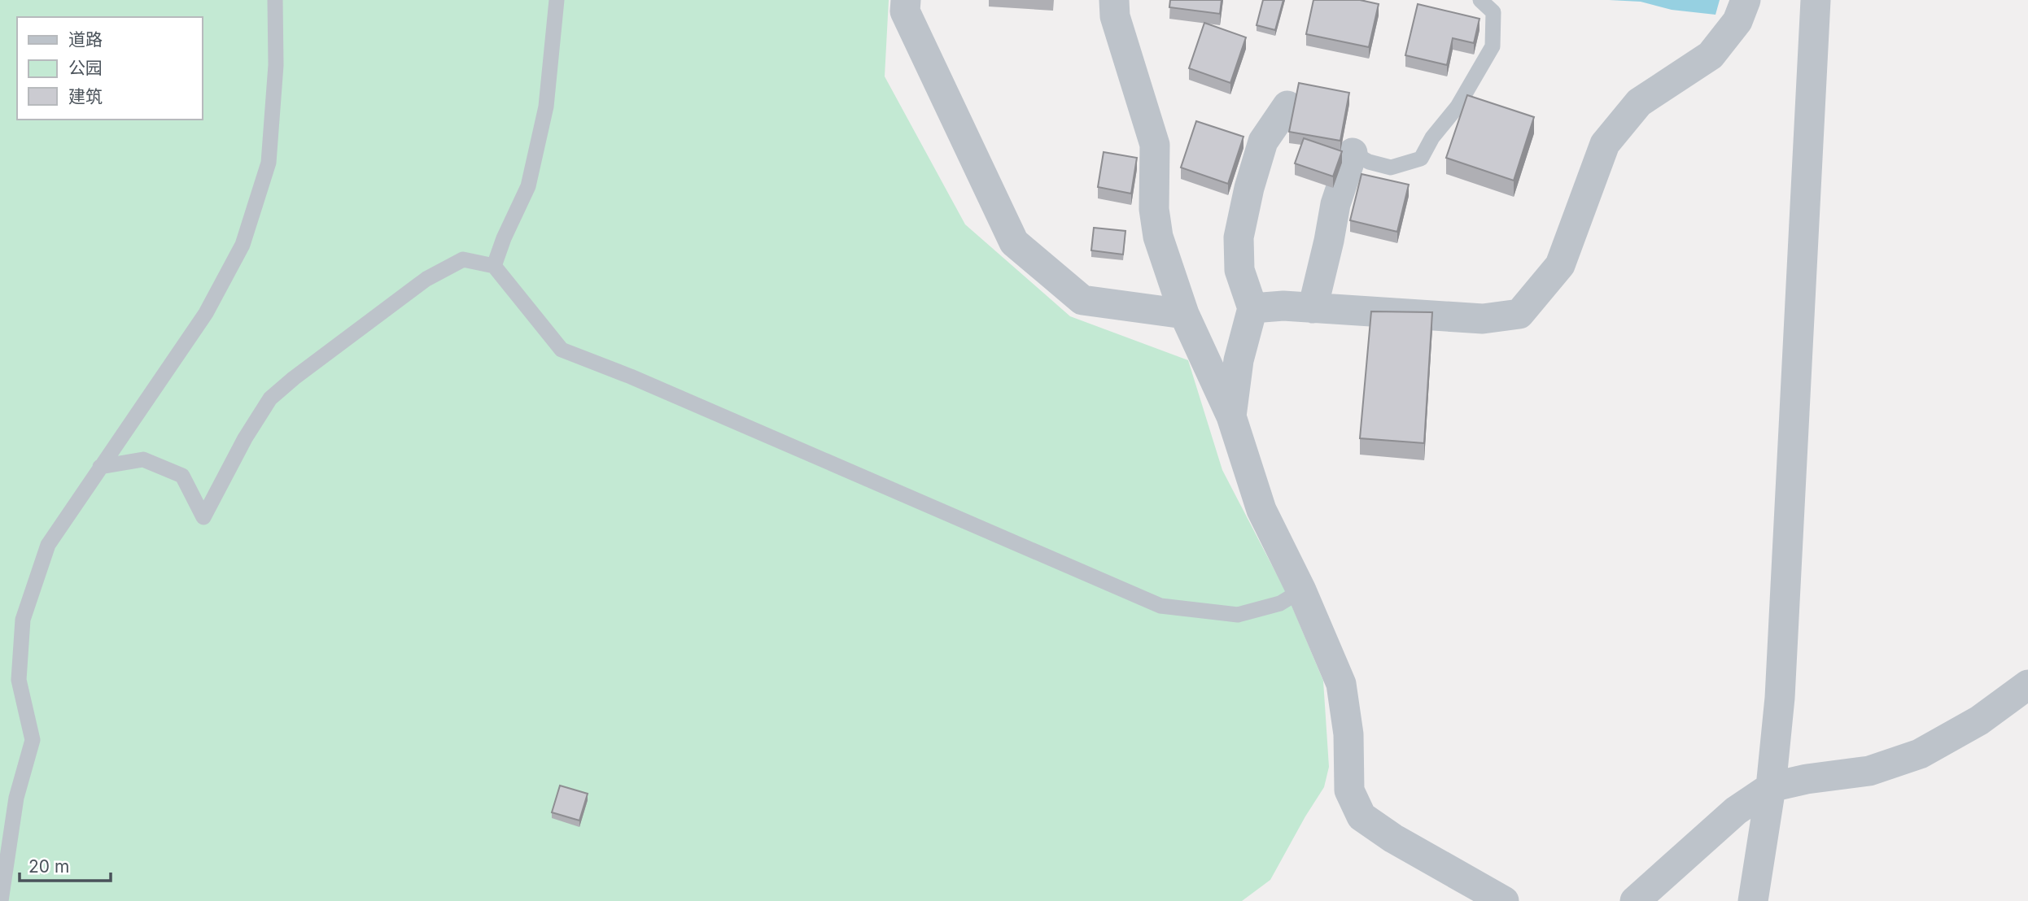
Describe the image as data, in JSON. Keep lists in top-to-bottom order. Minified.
{"legend":["道路","公园","建筑"],"scale_bar":"20 m"}
